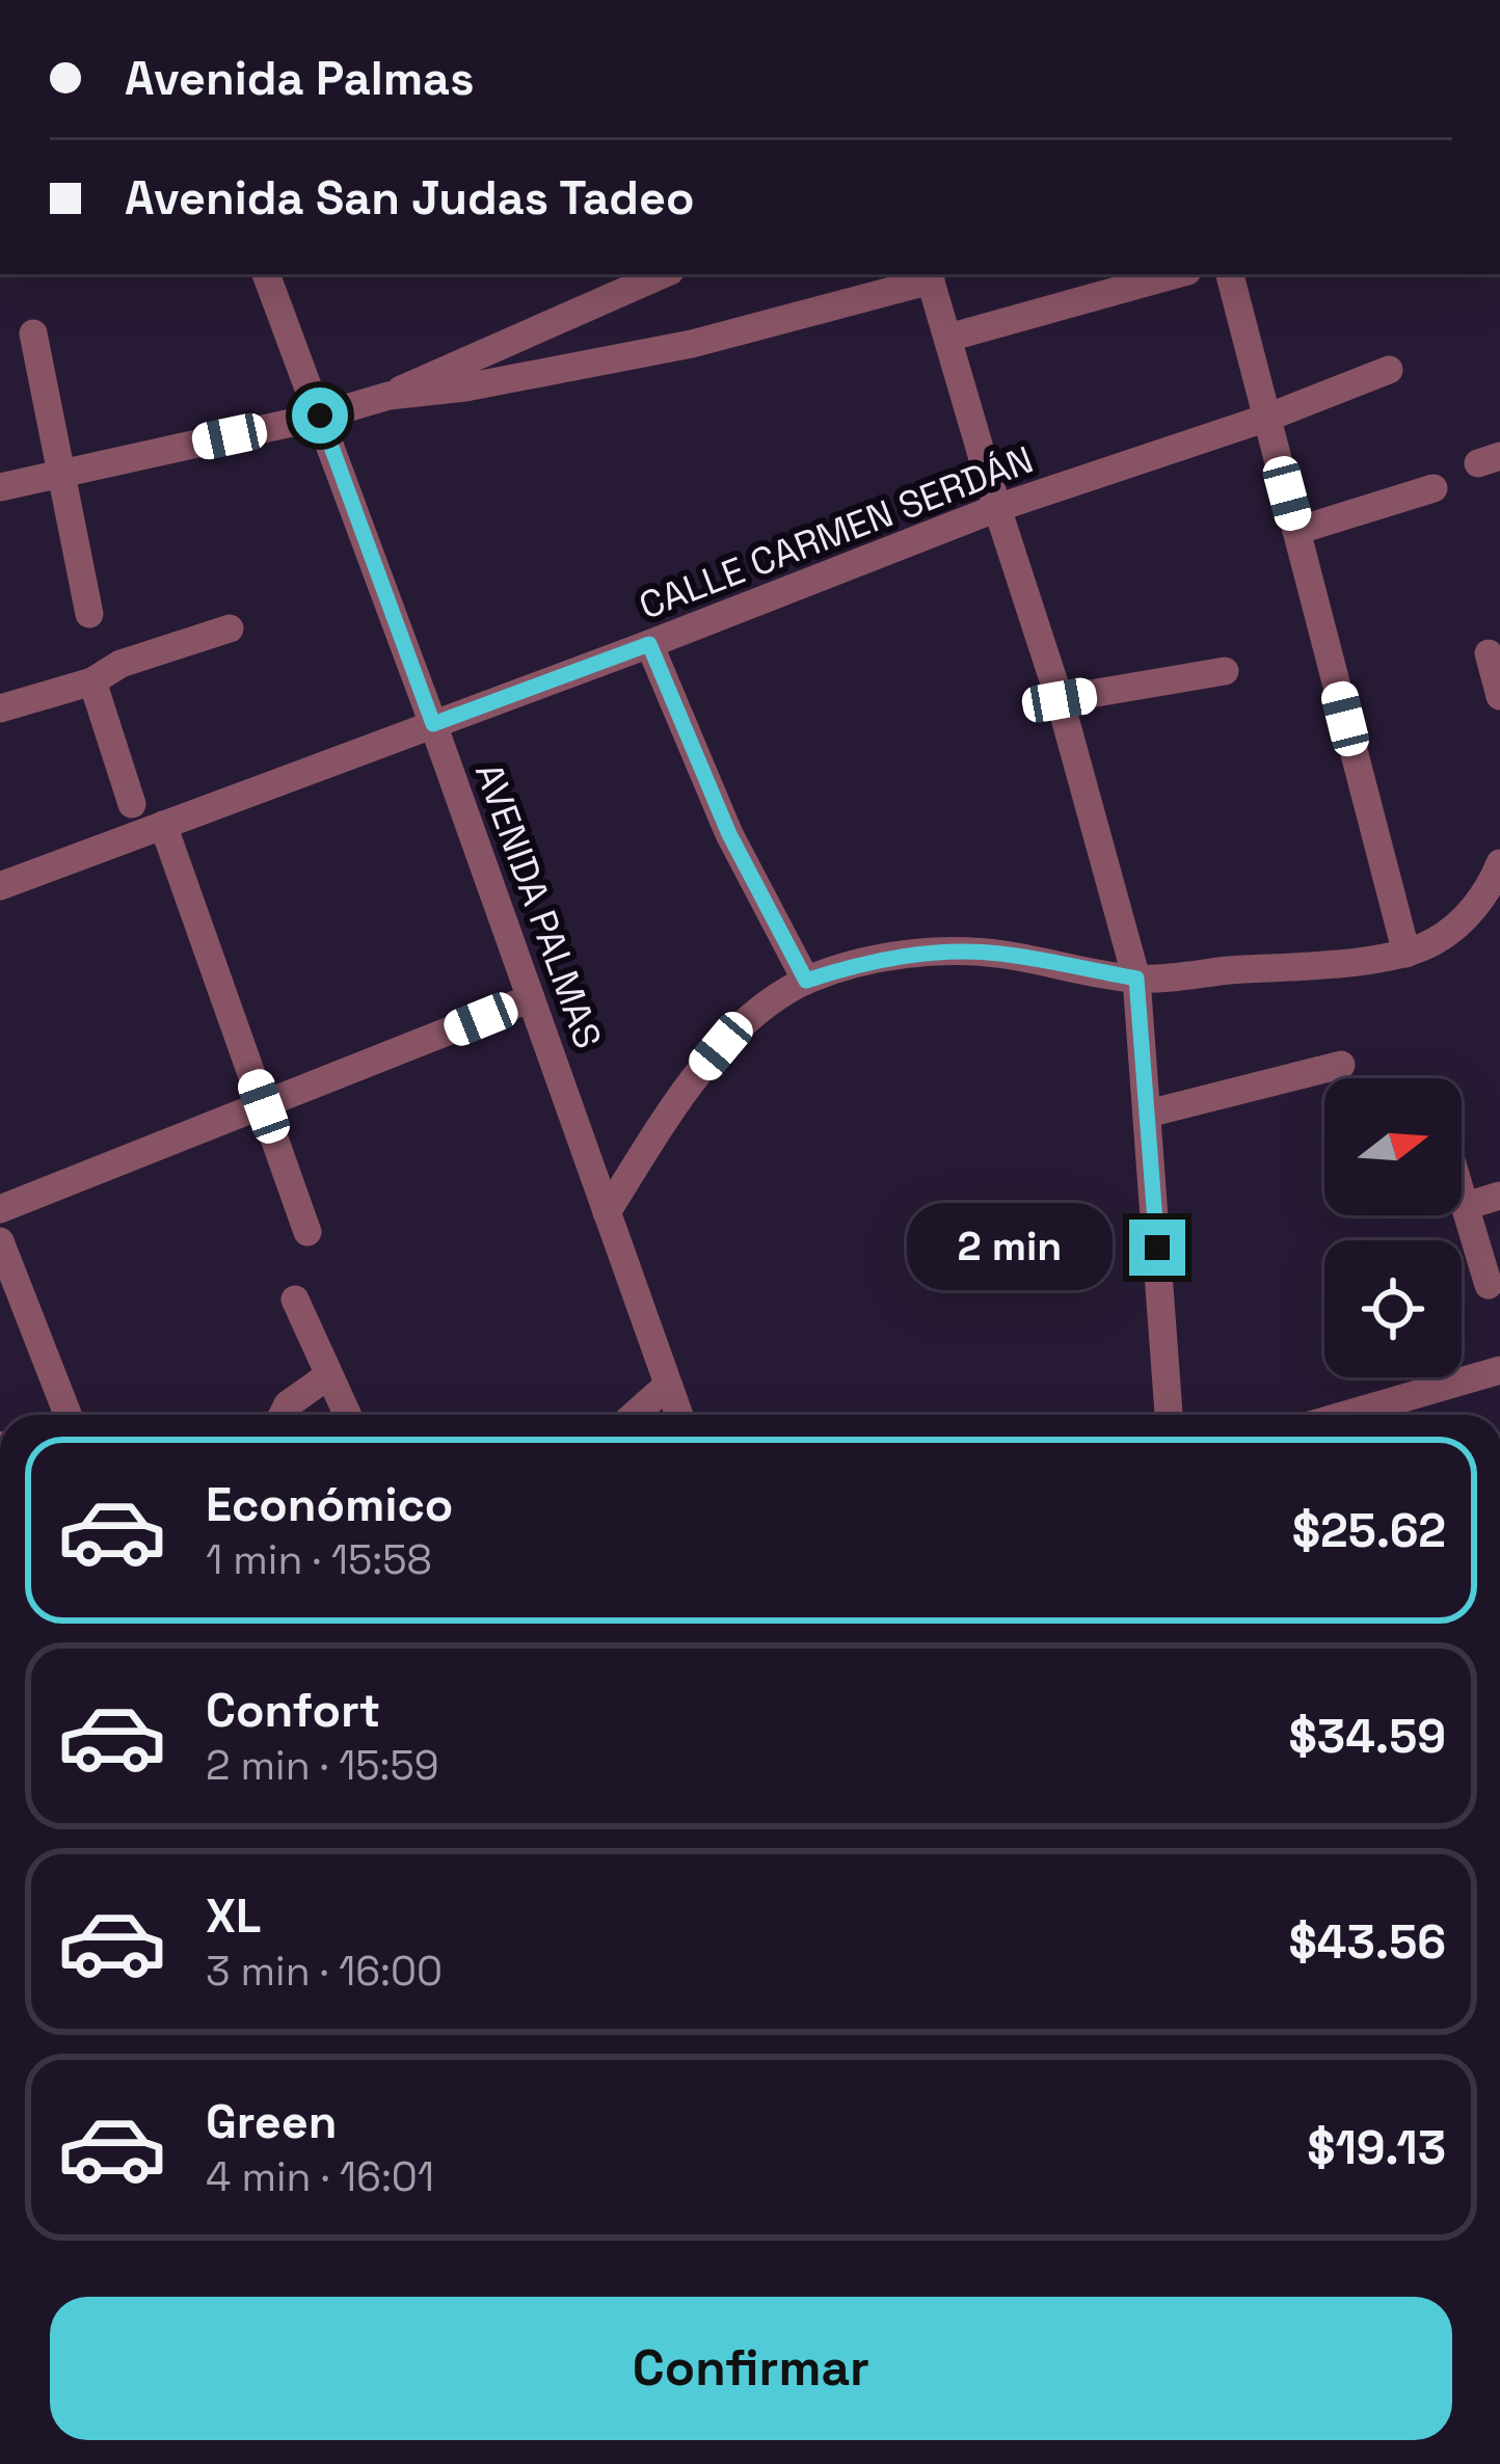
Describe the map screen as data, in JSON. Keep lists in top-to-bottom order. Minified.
{"streets":{"street":["CALLE CARMEN SERDÁN","AVENIDA PALMAS"]},"crossings":[["CALLE CARMEN SERDÁN","AVENIDA PALMAS"]],"north":"right","page":{"banner":["Avenida Palmas","Avenida San Judas Tadeo"],"bubble":"2 min","list":[{"name":"Económico","note":"1 min · 15:58","value":"$25.62"},{"name":"Confort","note":"2 min · 15:59","value":"$34.59"},{"name":"XL","note":"3 min · 16:00","value":"$43.56"},{"name":"Green","note":"4 min · 16:01","value":"$19.13"}],"buttons":"Confirmar"}}
